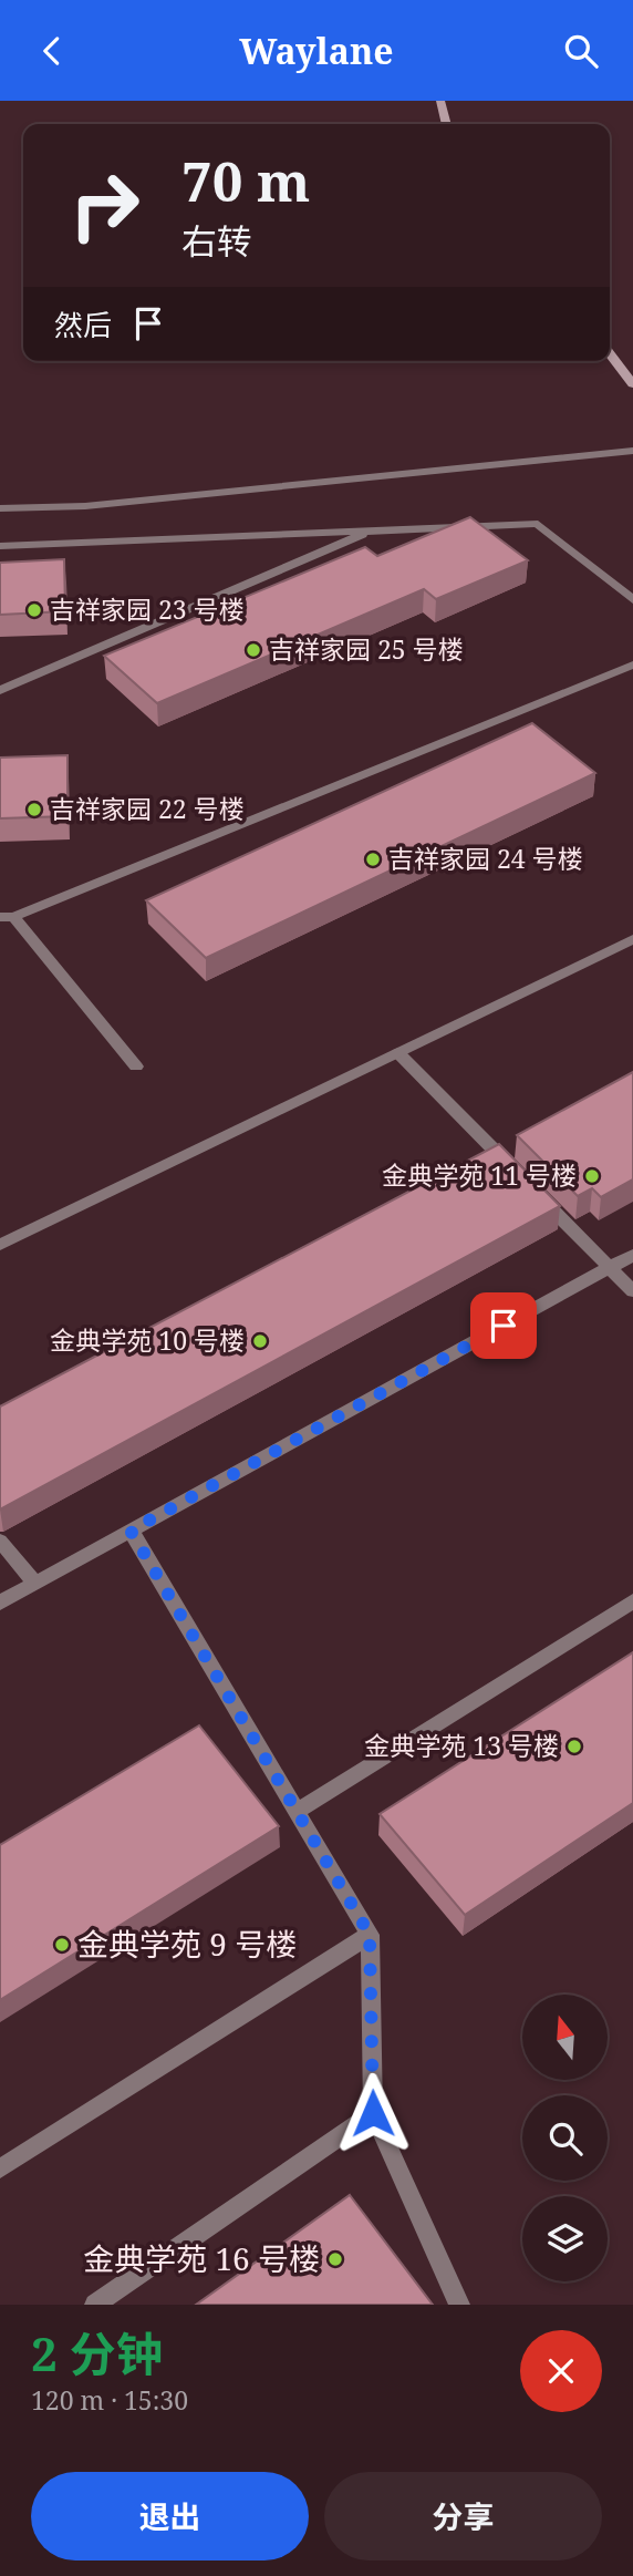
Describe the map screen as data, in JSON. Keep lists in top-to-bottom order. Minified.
{"places":["吉祥家园 23 号楼","吉祥家园 25 号楼","吉祥家园 22 号楼","吉祥家园 24 号楼","金典学苑 11 号楼","金典学苑 10 号楼","金典学苑 13 号楼","金典学苑 9 号楼","金典学苑 16 号楼"],"north":"top","page":{"header":"Waylane","turn":["70 m","右转"],"then":"然后","heading":["2 分钟","120 m · 15:30"],"buttons":["退出","分享"]}}
